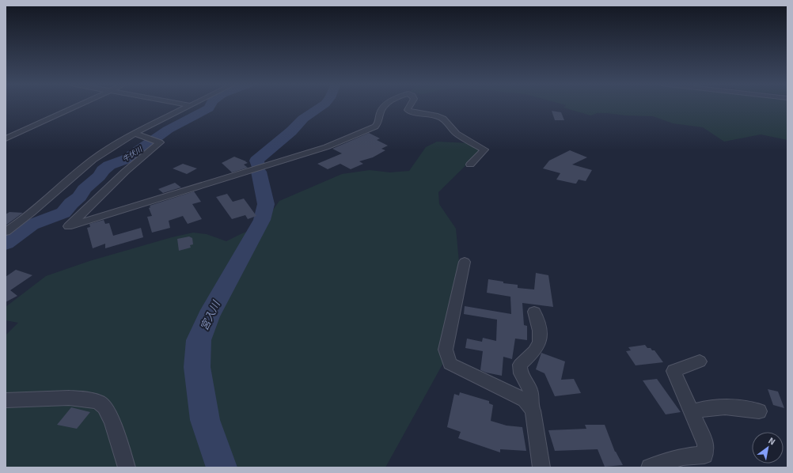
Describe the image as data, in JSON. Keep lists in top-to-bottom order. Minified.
{"water":["牛伏川","宮入川"],"north":"top right"}
